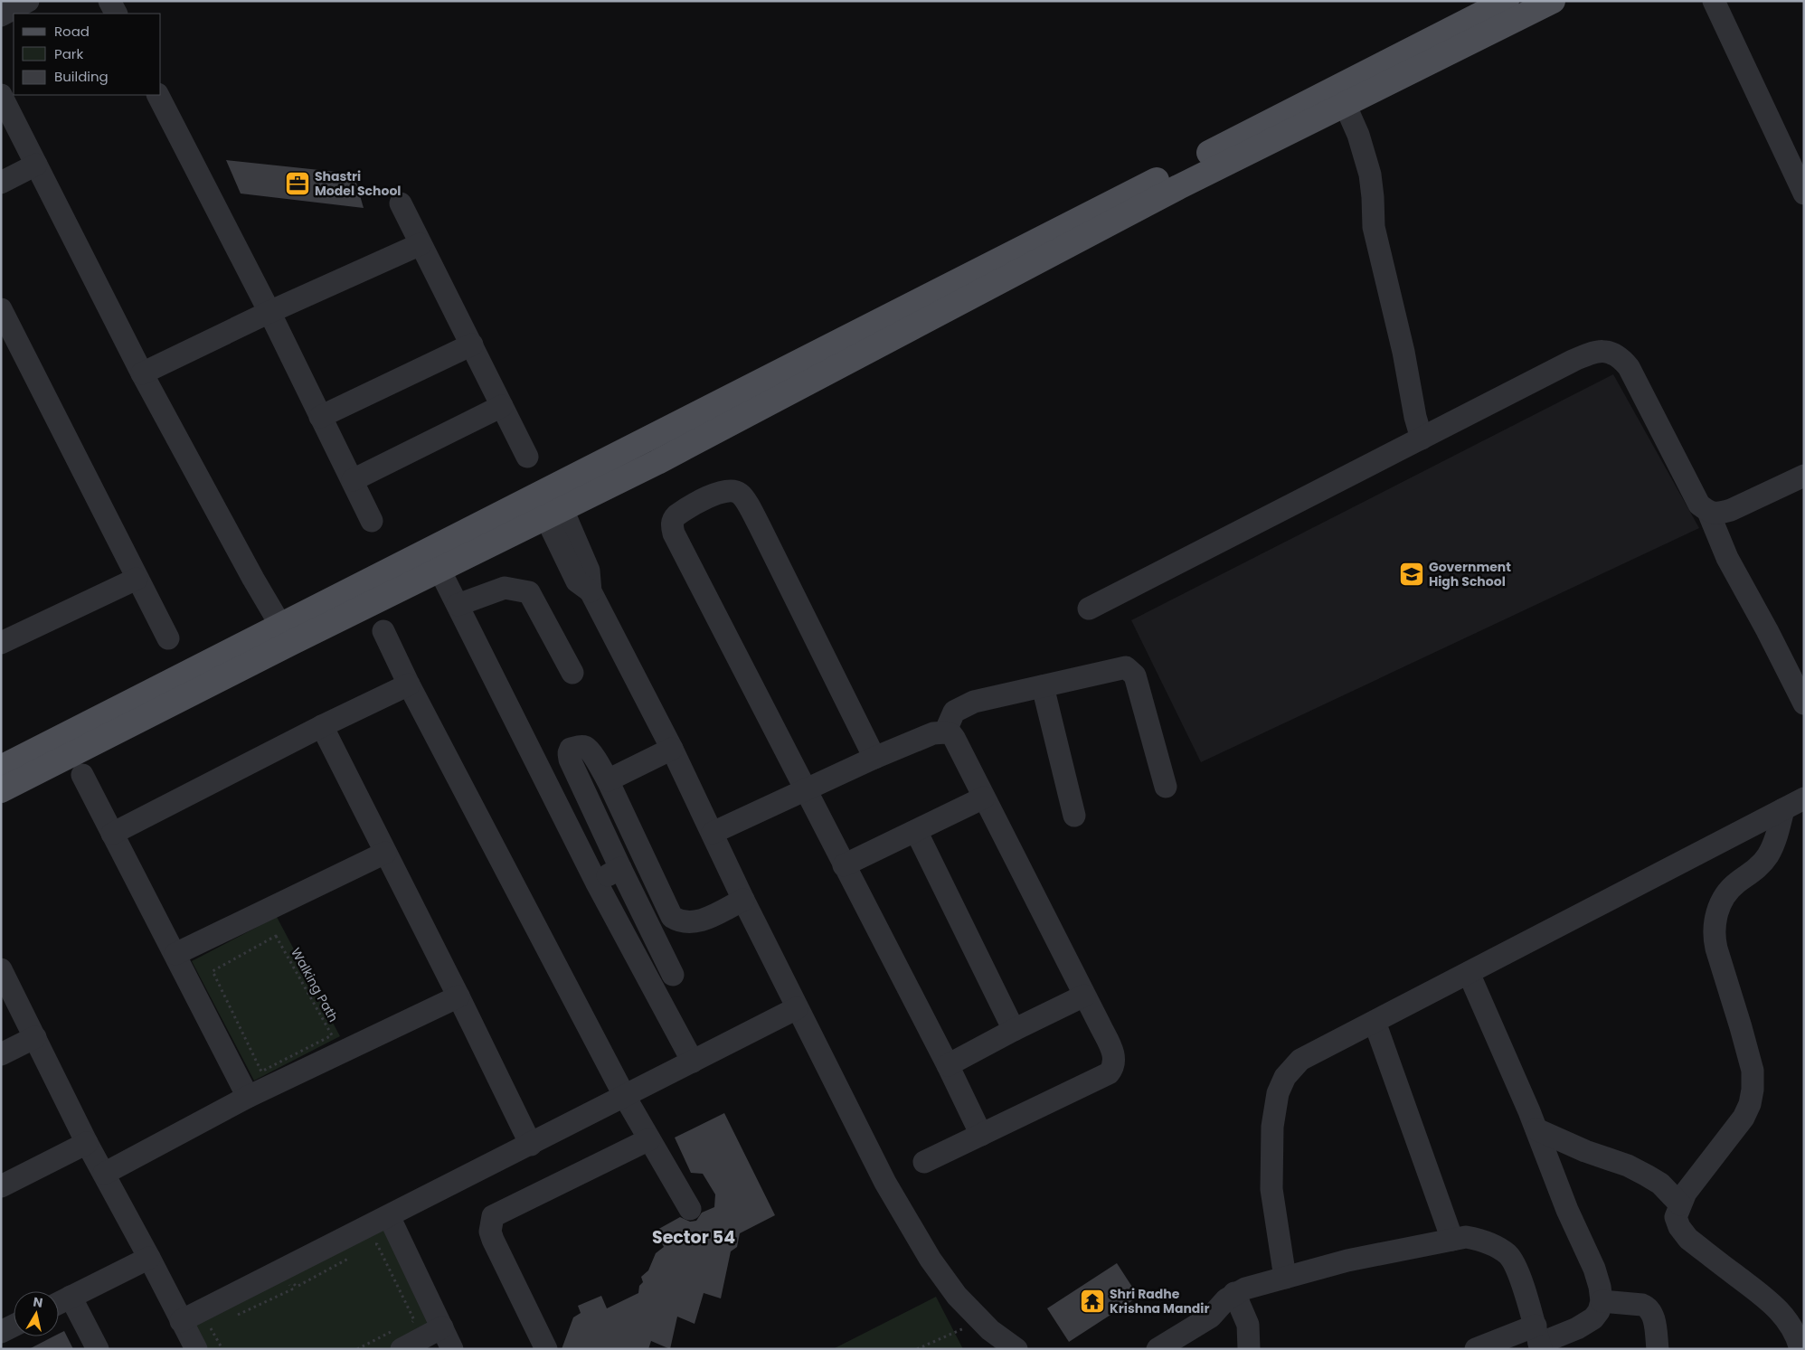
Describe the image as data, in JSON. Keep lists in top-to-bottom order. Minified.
{"streets":{"path":["Walking Path"]},"districts":["Sector 54"],"places":{"office":["Shastri Model School"],"school or university":["Government High School"],"temple":["Shri Radhe Krishna Mandir"]},"legend":["Road","Park","Building"],"north":"top"}
